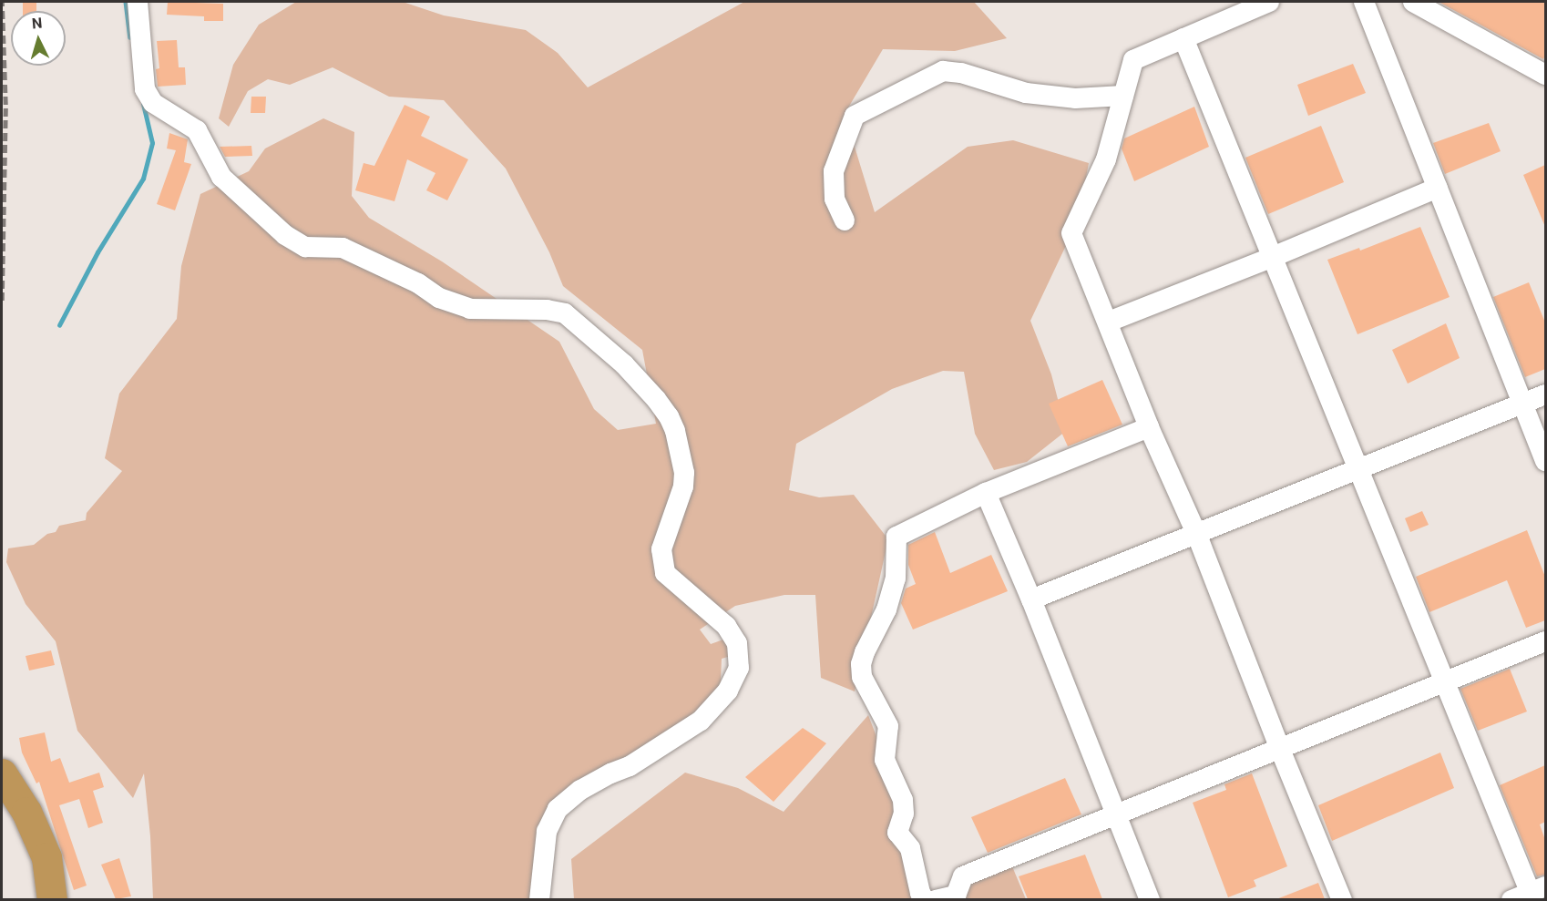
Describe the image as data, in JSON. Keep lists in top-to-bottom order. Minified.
{"north":"top"}
